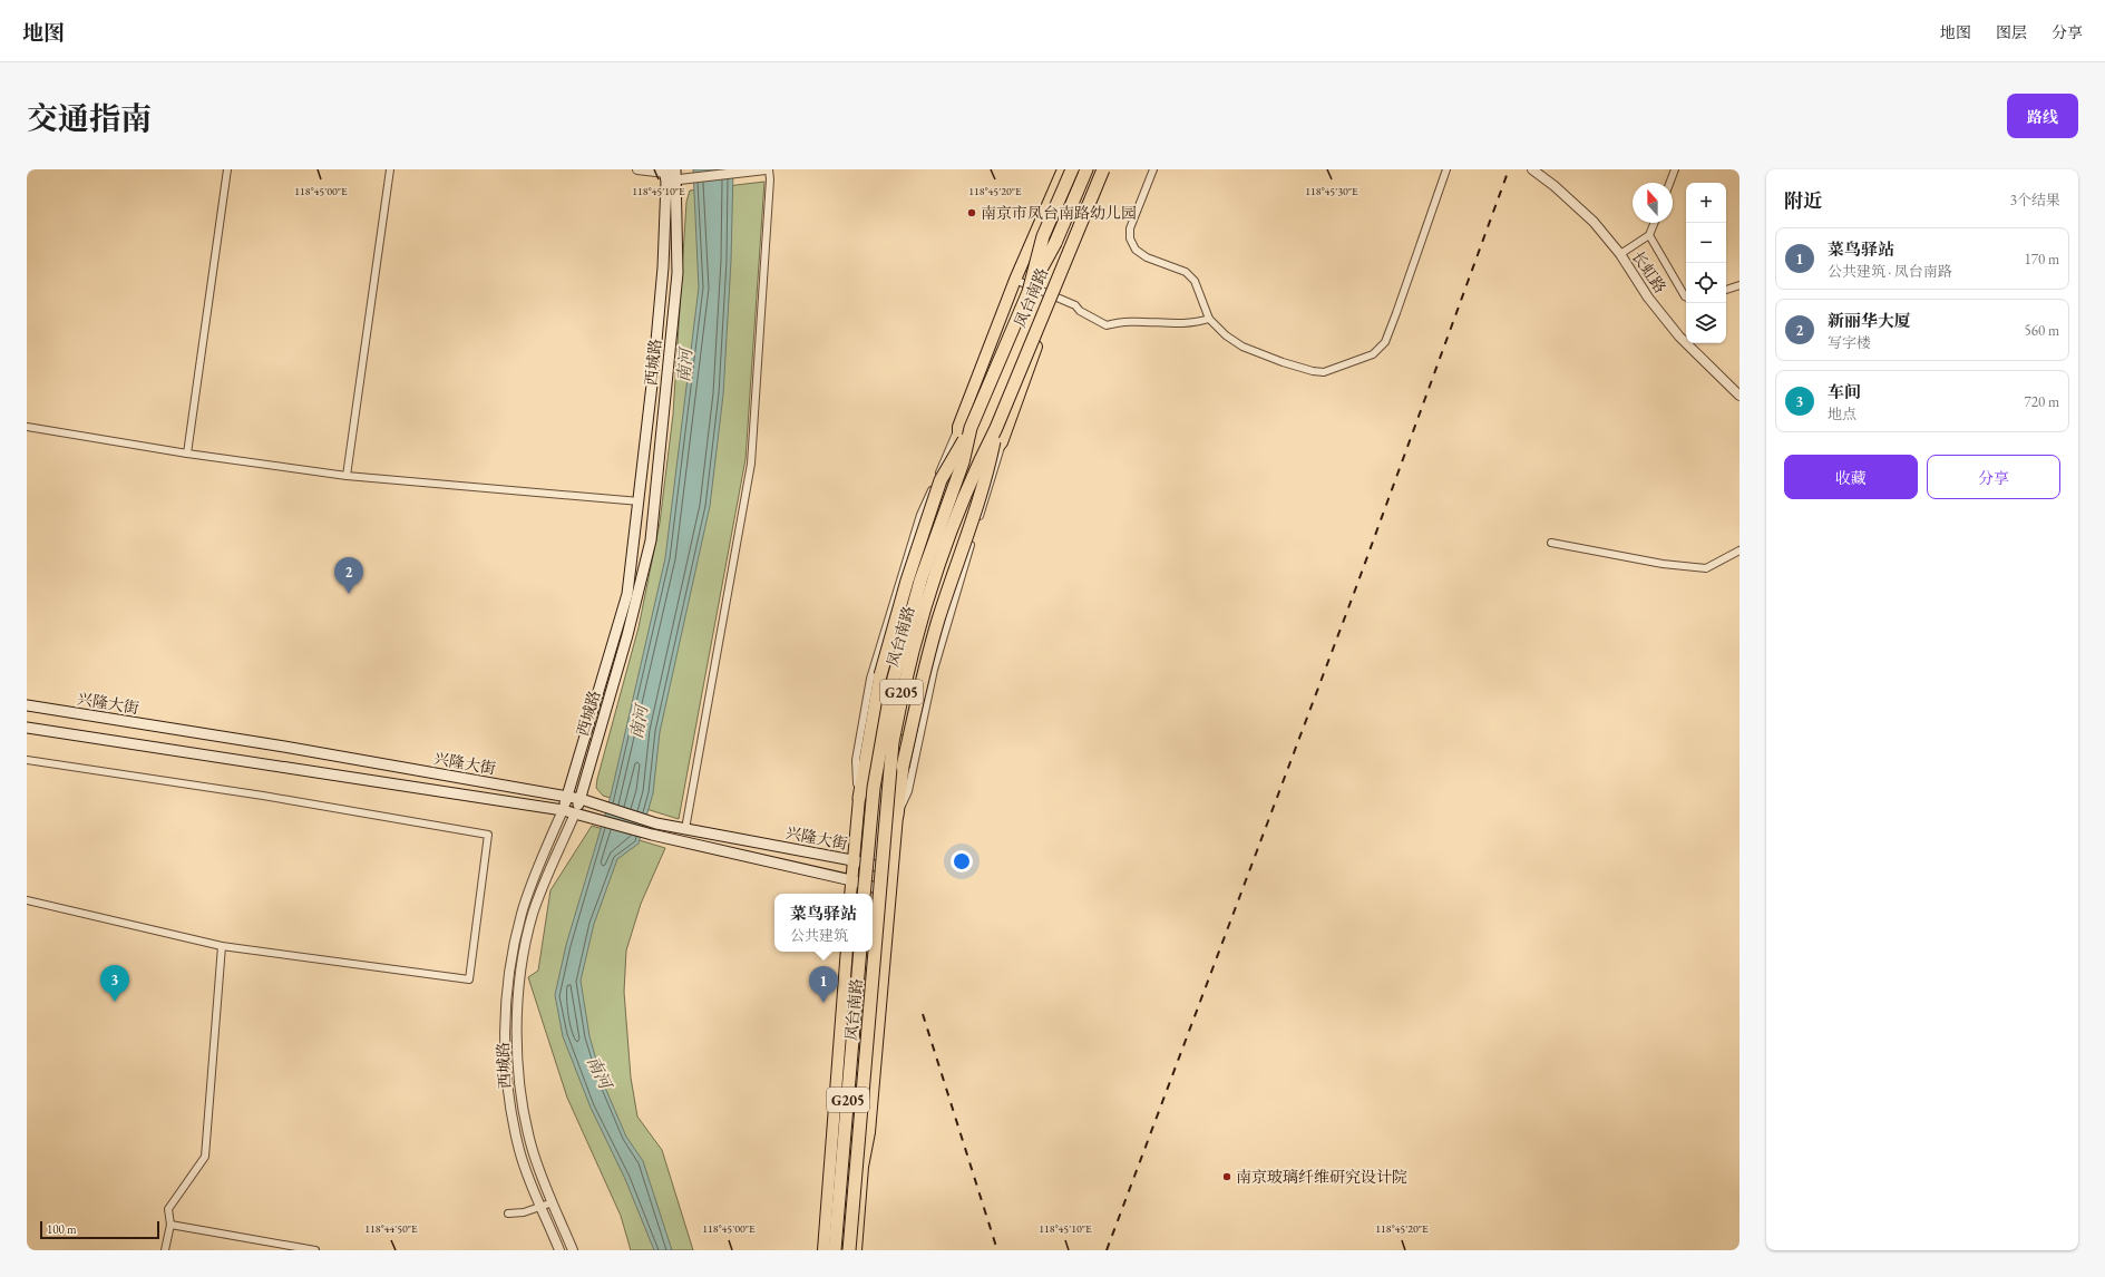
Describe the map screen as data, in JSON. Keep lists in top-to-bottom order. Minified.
{"streets":{"highway":["凤台南路","G205"],"main road":["西城路","兴隆大街"],"street":["长虹路"]},"crossings":[["凤台南路","兴隆大街"],["西城路","兴隆大街"]],"water":["南河"],"places":["南京市凤台南路幼儿园","南京玻璃纤维研究设计院"],"scale_bar":"100 m","north":"top","page":{"header":"地图","nav":["地图","图层","分享"],"title":"交通指南","buttons":["路线",["收藏","分享"]],"heading":["附近","3个结果"],"map_buttons":["+","−"],"list":[{"mark":"1","name":"菜鸟驿站","note":"公共建筑 · 凤台南路","value":"170 m"},{"mark":"2","name":"新丽华大厦","note":"写字楼","value":"560 m"},{"mark":"3","name":"车间","note":"地点","value":"720 m"}],"pins":["2","3","1"],"popup":["菜鸟驿站","公共建筑"],"scale":"100 m"},"coordinates":["118°45'00\"E","118°45'10\"E","118°45'20\"E","118°45'30\"E","118°44'50\"E"]}
